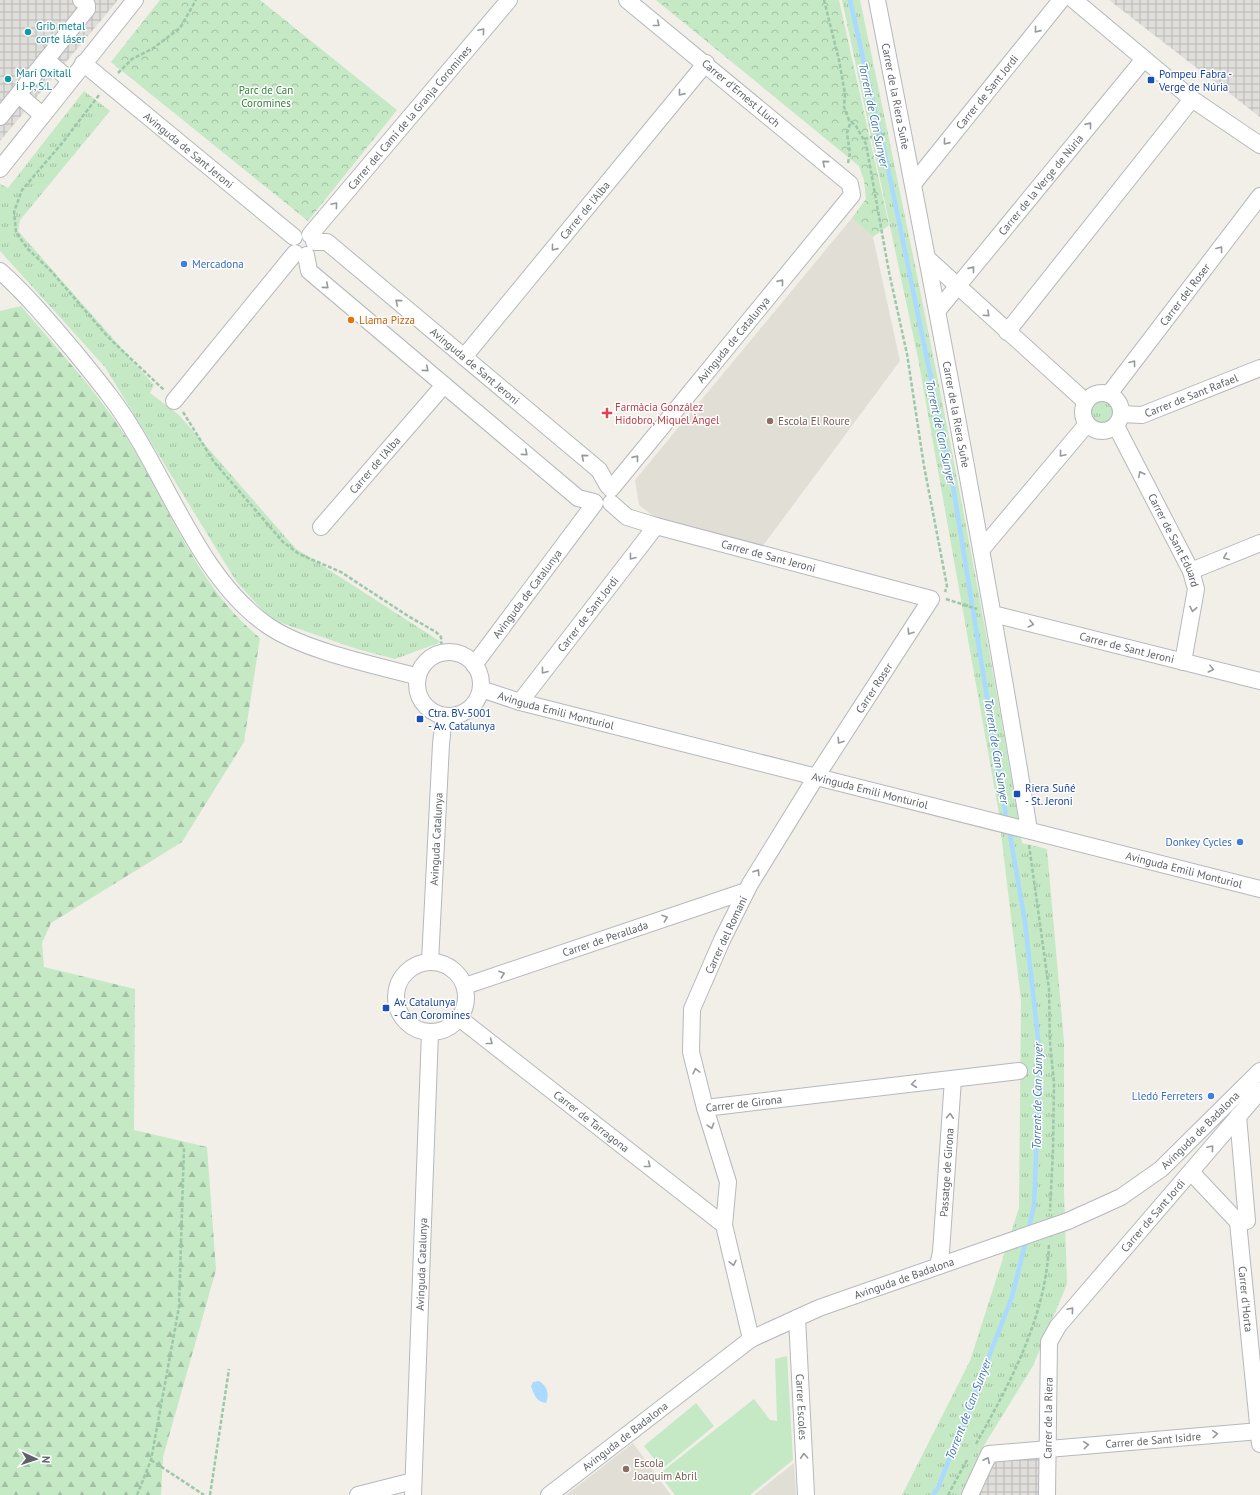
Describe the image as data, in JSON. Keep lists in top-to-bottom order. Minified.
{"streets":{"street":["Carrer de Sant Jordi","Carrer d'Ernest Lluch","Carrer de la Riera Suñe","Carrer del Camí de la Granja Coromines","Avinguda de Sant Jeroni","Carrer de la Verge de Núria","Carrer de l'Alba","Carrer del Roser","Avinguda de Catalunya","Carrer de Sant Rafael","Carrer de Sant Eduard","Carrer de Sant Jeroni","Carrer Roser","Avinguda Emili Monturiol","Avinguda Catalunya","Carrer del Romaní","Carrer de Perallada","Carrer de Girona","Carrer de Tarragona","Avinguda de Badalona","Passatge de Girona","Carrer d'Horta","Carrer Escoles","Carrer de la Riera","Carrer de Sant Isidre"]},"crossings":[["Carrer de Sant Jordi","Carrer de la Riera Suñe"],["Carrer de Sant Jordi","Carrer de Sant Jeroni"],["Carrer de Sant Jordi","Avinguda Emili Monturiol"],["Carrer de Sant Jordi","Carrer d'Horta"],["Carrer de Sant Jordi","Carrer de la Riera"],["Carrer d'Ernest Lluch","Carrer de l'Alba"],["Carrer d'Ernest Lluch","Avinguda de Catalunya"],["Carrer de la Riera Suñe","Carrer de la Verge de Núria"],["Carrer de la Riera Suñe","Carrer de Sant Jeroni"],["Carrer de la Riera Suñe","Avinguda Emili Monturiol"],["Carrer del Camí de la Granja Coromines","Avinguda de Sant Jeroni"],["Avinguda de Sant Jeroni","Carrer de l'Alba"],["Avinguda de Sant Jeroni","Avinguda de Catalunya"],["Avinguda de Sant Jeroni","Carrer de Sant Jeroni"],["Carrer del Roser","Carrer de Sant Rafael"],["Carrer del Roser","Carrer de Sant Eduard"],["Avinguda de Catalunya","Carrer de Sant Jeroni"],["Avinguda de Catalunya","Avinguda Emili Monturiol"],["Avinguda de Catalunya","Avinguda Catalunya"],["Carrer de Sant Rafael","Carrer de Sant Eduard"],["Carrer de Sant Eduard","Carrer de Sant Jeroni"],["Carrer de Sant Jeroni","Carrer Roser"],["Carrer Roser","Avinguda Emili Monturiol"],["Carrer Roser","Carrer del Romaní"],["Avinguda Emili Monturiol","Avinguda Catalunya"],["Avinguda Emili Monturiol","Carrer del Romaní"],["Avinguda Catalunya","Carrer de Perallada"],["Avinguda Catalunya","Carrer de Tarragona"],["Carrer del Romaní","Carrer de Perallada"],["Carrer del Romaní","Carrer de Girona"],["Carrer de Perallada","Carrer de Tarragona"],["Carrer de Girona","Carrer de Tarragona"],["Carrer de Girona","Avinguda de Badalona"],["Carrer de Girona","Passatge de Girona"],["Avinguda de Badalona","Passatge de Girona"],["Avinguda de Badalona","Carrer Escoles"],["Carrer d'Horta","Carrer de Sant Isidre"],["Carrer de la Riera","Carrer de Sant Isidre"]],"one_way":["Carrer del Camí de la Granja Coromines","Carrer de l'Alba","Avinguda de Catalunya","Carrer de Sant Jeroni","Carrer Roser","Carrer del Romaní","Carrer de Perallada","Carrer de Tarragona","Passatge de Girona","Carrer Escoles","Carrer de Sant Isidre"],"water":["Torrent de Can Sunyer"],"parks":["Parc de Can Coromines"],"places":{"other":["Grib metal corte láser","Marí Oxitall i J-P, S.L","Mercadona","Llama Pizza","Escola El Roure","Donkey Cycles","Lledó Ferreters","Escola Joaquim Abril"],"transit":["Pompeu Fabra - Verge de Núria","Ctra. BV-5001 - Av. Catalunya","Riera Suñé - St. Jeroni","Av. Catalunya - Can Coromines"],"health":["Farmàcia González Hidobro, Miquel Àngel"]},"north":"right"}
